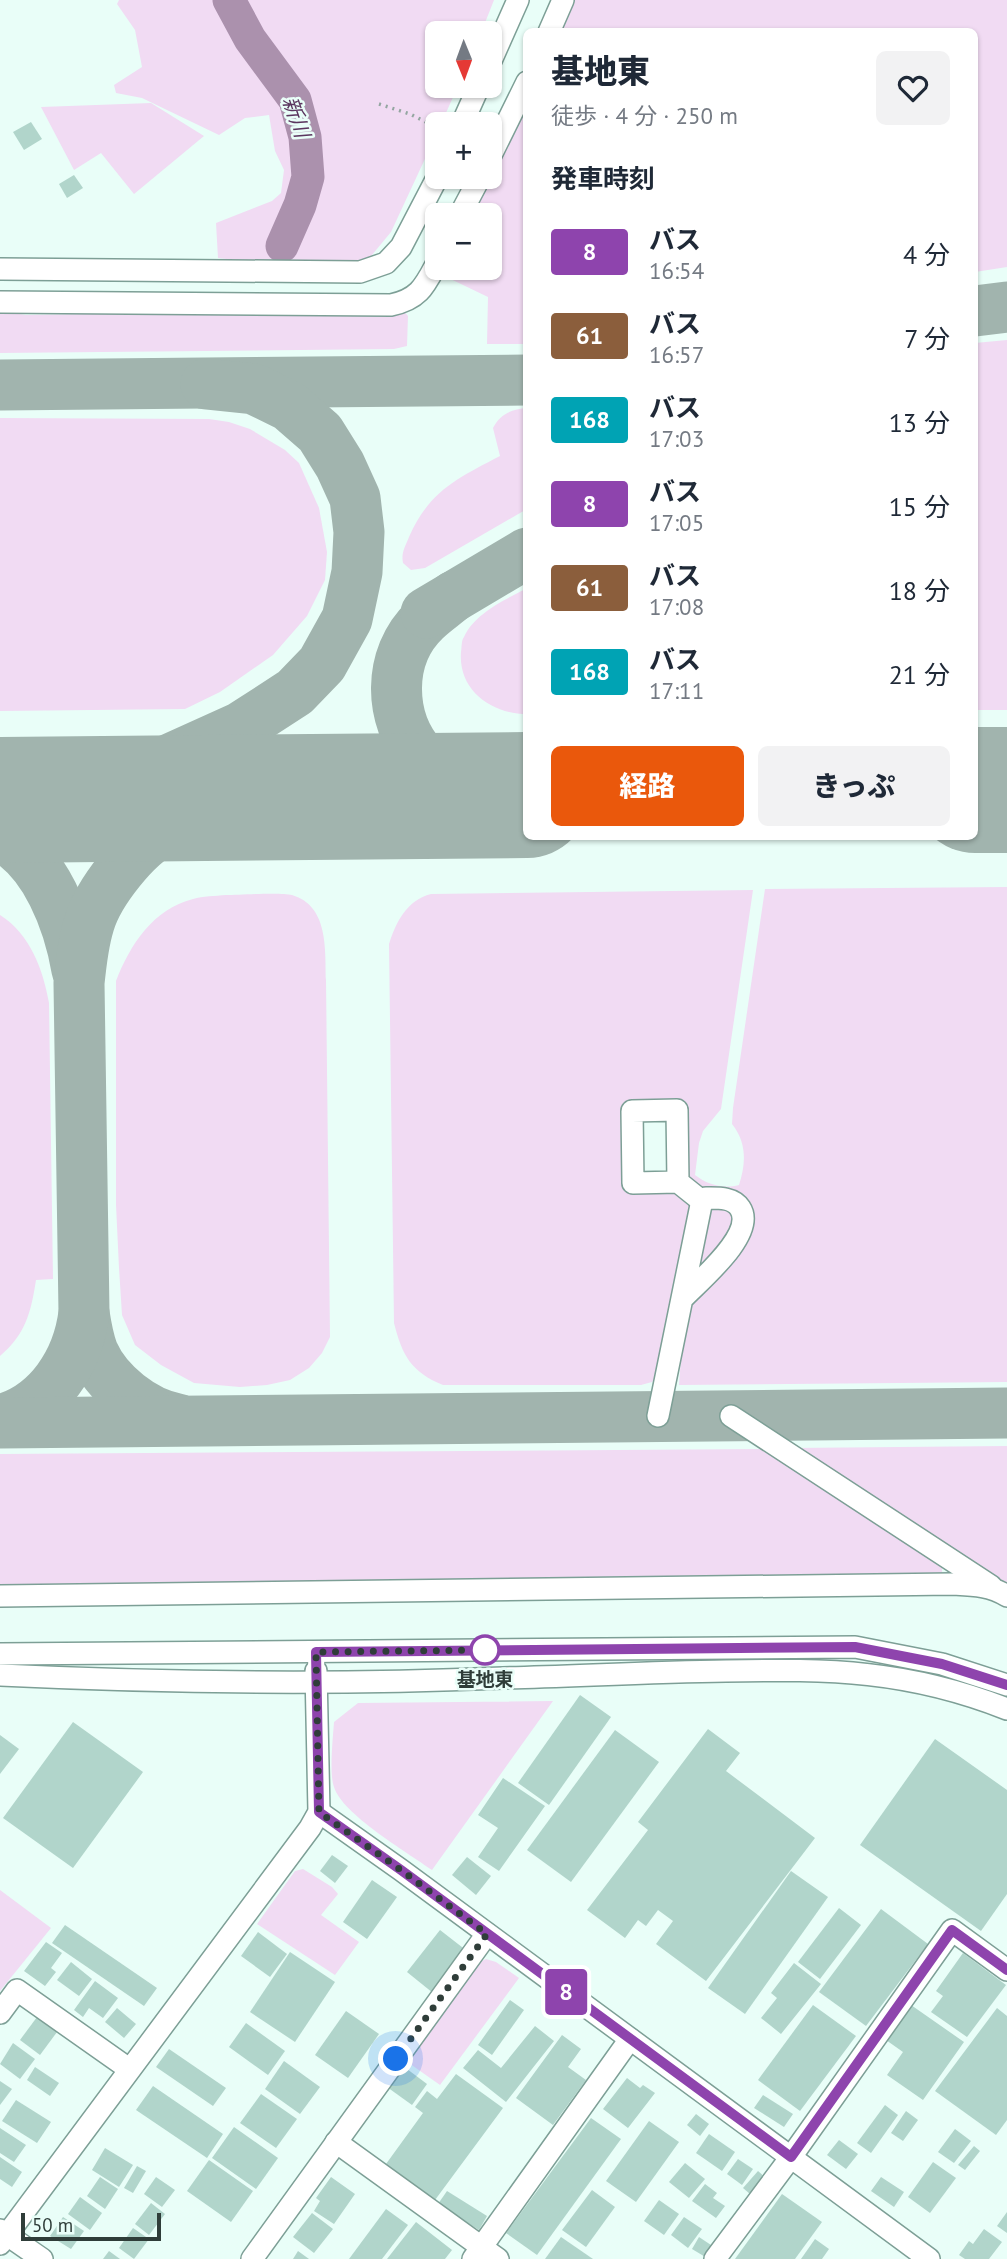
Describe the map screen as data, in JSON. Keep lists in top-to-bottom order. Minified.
{"water":["新川"],"places":["基地東"],"lines":["bus line 8"],"scale_bar":"50 m","north":"bottom","page":{"on_map":"8","map_buttons":["+","−"],"heading":[["基地東","徒歩 · 4 分 · 250 m"],"発車時刻"],"list":[{"mark":"8","name":"バス","note":"16:54","value":"4 分"},{"mark":"61","name":"バス","note":"16:57","value":"7 分"},{"mark":"168","name":"バス","note":"17:03","value":"13 分"},{"mark":"8","name":"バス","note":"17:05","value":"15 分"},{"mark":"61","name":"バス","note":"17:08","value":"18 分"},{"mark":"168","name":"バス","note":"17:11","value":"21 分"}],"buttons":["経路","きっぷ"],"scale":"50 m"}}
